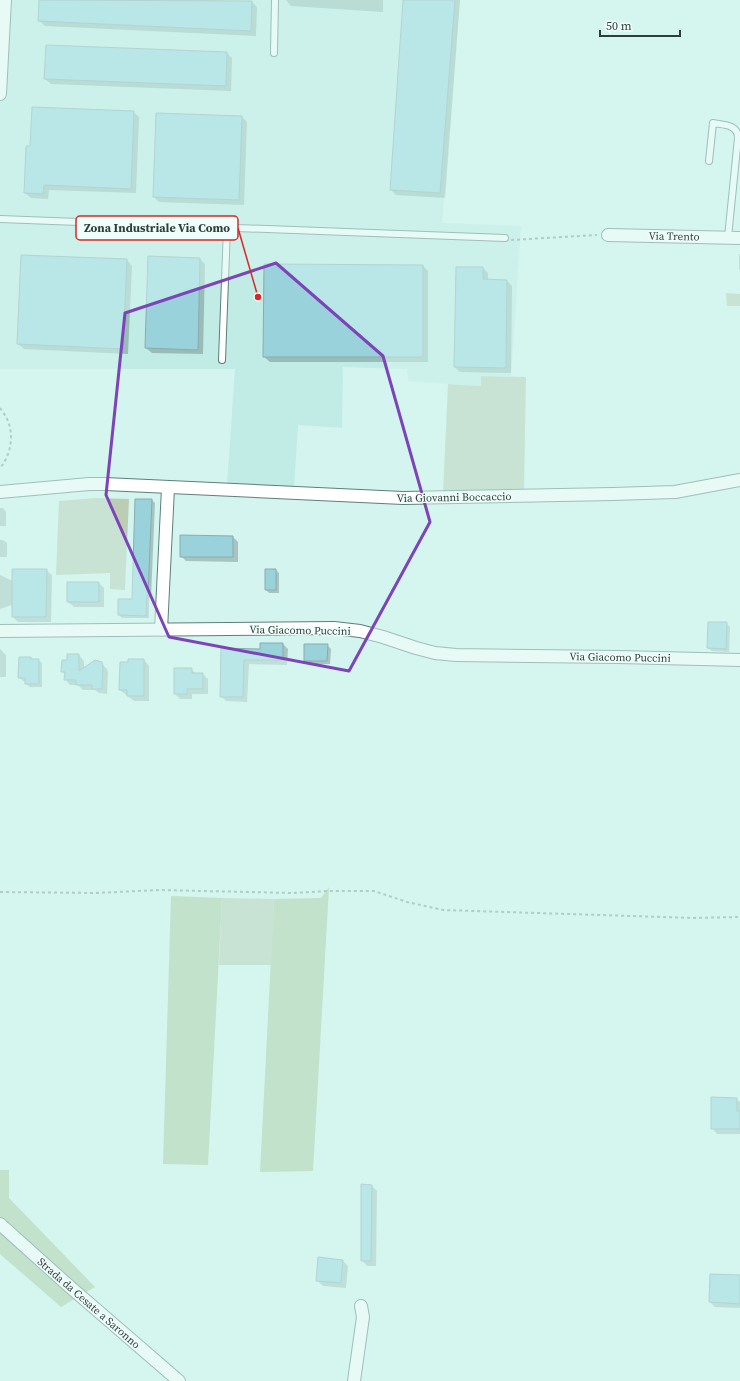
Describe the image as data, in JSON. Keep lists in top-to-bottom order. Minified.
{"streets":{"street":["Via Trento","Via Giovanni Boccaccio","Via Giacomo Puccini","Strada da Cesate a Saronno"]},"places":["Zona Industriale Via Como"],"scale_bar":"50 m"}
